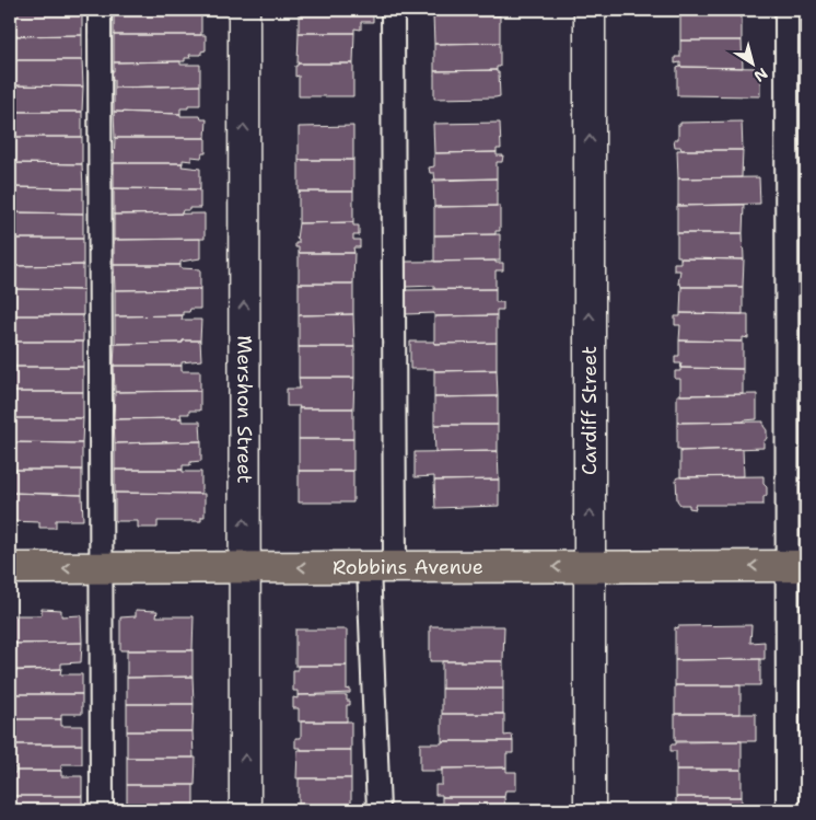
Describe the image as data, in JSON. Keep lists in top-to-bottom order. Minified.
{"streets":{"highway":["Robbins Avenue"],"street":["Mershon Street","Cardiff Street"]},"crossings":[["Mershon Street","Robbins Avenue"],["Cardiff Street","Robbins Avenue"]],"one_way":["Mershon Street","Cardiff Street","Robbins Avenue"],"north":"bottom right"}
